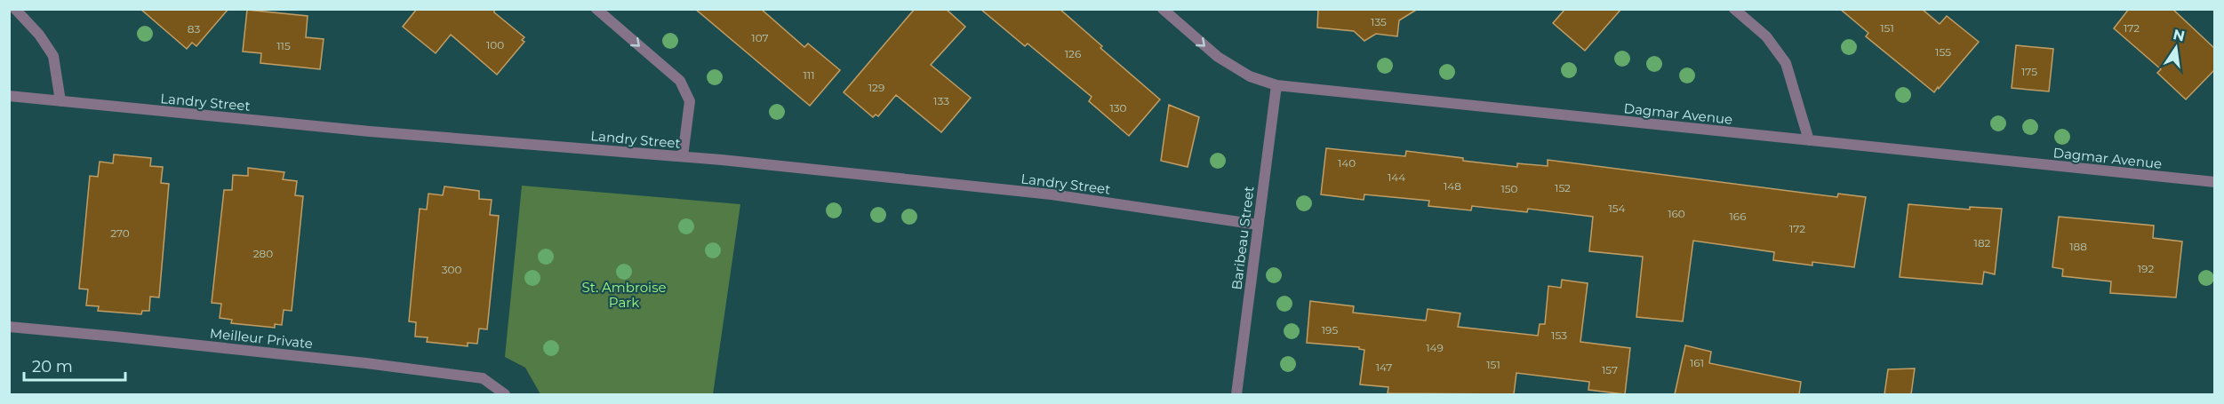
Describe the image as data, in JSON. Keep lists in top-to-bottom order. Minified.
{"streets":{"street":["Landry Street","Dagmar Avenue","Baribeau Street","Meilleur Private"]},"crossings":[["Landry Street","Baribeau Street"],["Dagmar Avenue","Baribeau Street"]],"parks":["St. Ambroise Park"],"house_numbers":["135","151","172","83","107","100","115","155","126","175","111","129","133","130","140","144","148","152","150","154","160","166","172","270","182","188","280","192","300","195","153","149","161","151","147","157"],"scale_bar":"20 m","north":"top"}
